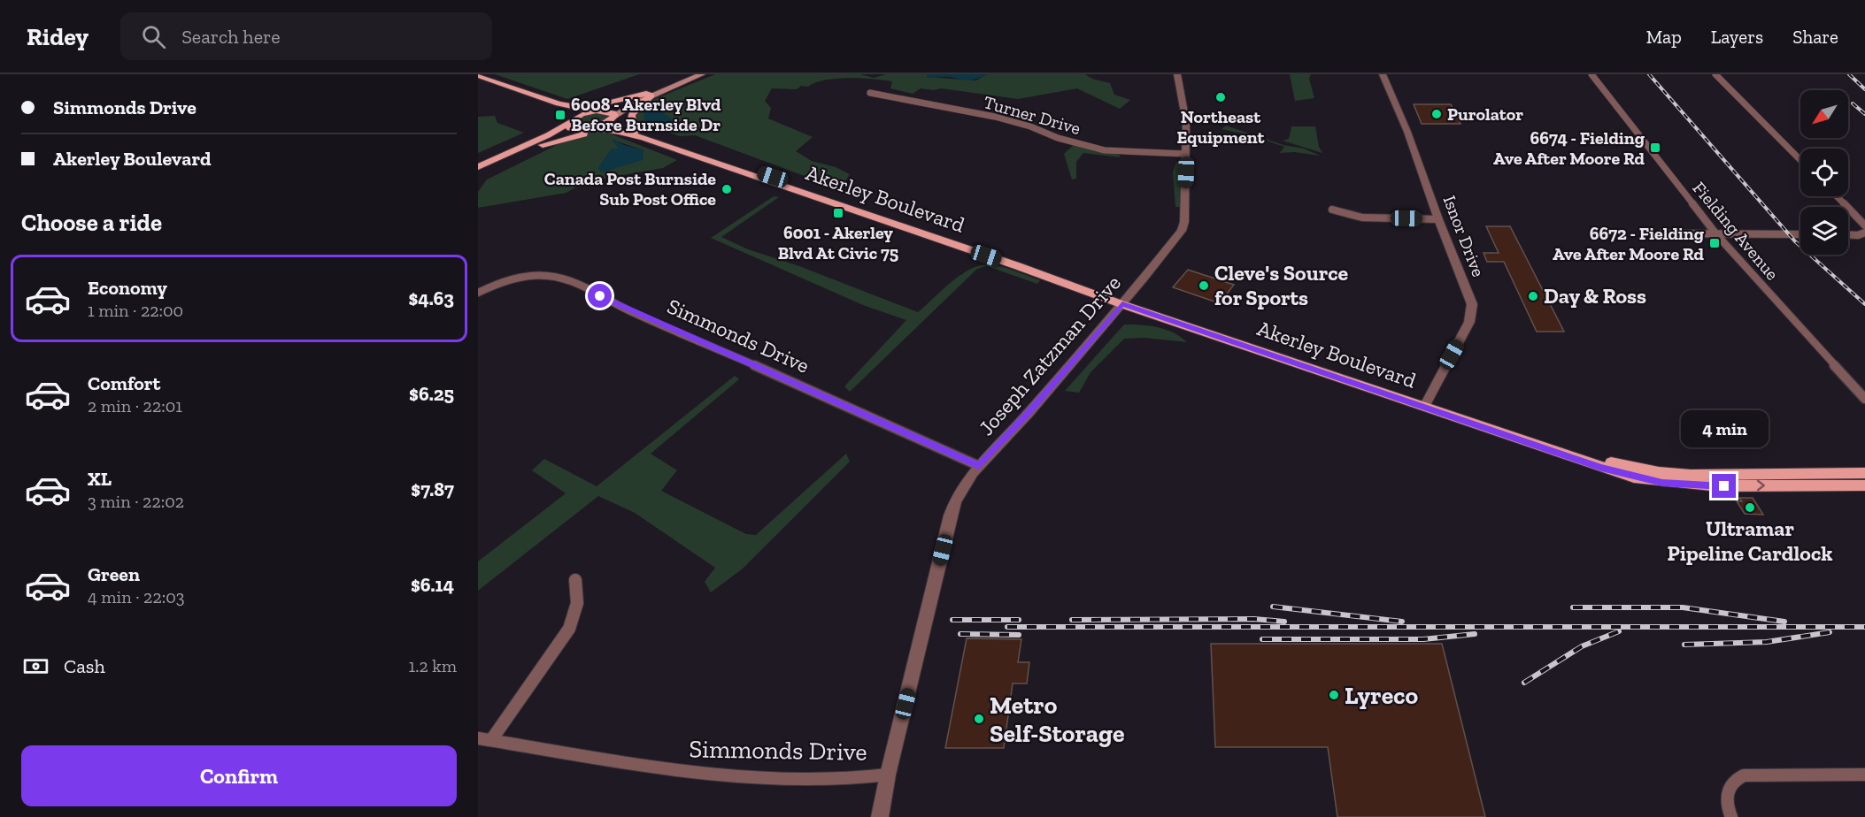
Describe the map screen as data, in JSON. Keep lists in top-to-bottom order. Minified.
{"streets":{"main road":["Akerley Boulevard"],"street":["Turner Drive","Fielding Avenue","Isnor Drive","Simmonds Drive","Joseph Zatzman Drive"]},"crossings":[["Turner Drive","Joseph Zatzman Drive"],["Akerley Boulevard","Isnor Drive"],["Akerley Boulevard","Joseph Zatzman Drive"],["Simmonds Drive","Joseph Zatzman Drive"]],"places":{"other":["Northeast Equipment","Purolator","Canada Post Burnside Sub Post Office","Cleve's Source for Sports","Day & Ross","Ultramar Pipeline Cardlock","Lyreco","Metro Self-Storage"],"transit":["6008 - Akerley Blvd Before Burnside Dr","6674 - Fielding Ave After Moore Rd","6001 - Akerley Blvd At Civic 75","6672 - Fielding Ave After Moore Rd"]},"north":"bottom left","page":{"header":"Ridey","search":"Search here","nav":["Map","Layers","Share"],"banner":["Simmonds Drive","Akerley Boulevard"],"heading":"Choose a ride","list":[{"name":"Economy","note":"1 min · 22:00","value":"$4.63"},{"name":"Comfort","note":"2 min · 22:01","value":"$6.25"},{"name":"XL","note":"3 min · 22:02","value":"$7.87"},{"name":"Green","note":"4 min · 22:03","value":"$6.14"}],"bubble":"4 min","pay":["Cash","1.2 km"],"buttons":"Confirm"}}
